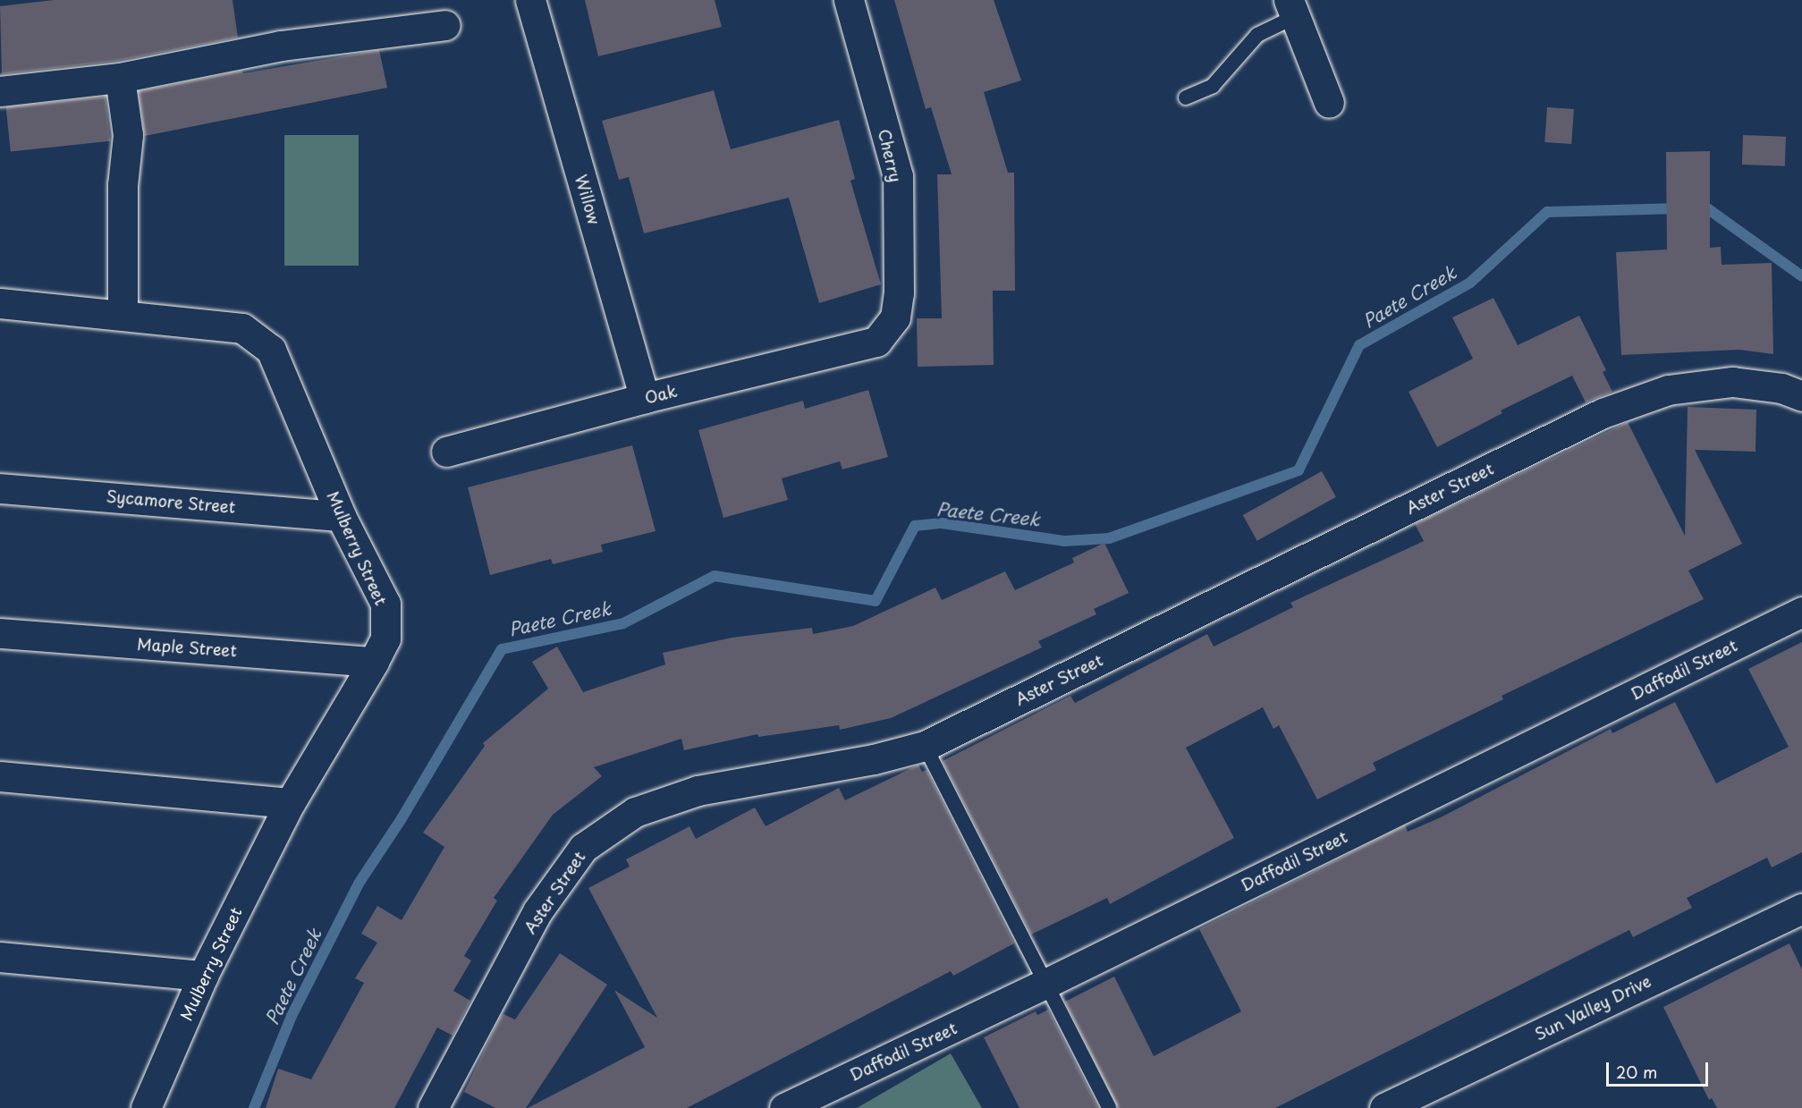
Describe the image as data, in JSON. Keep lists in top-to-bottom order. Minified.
{"streets":{"street":["Cherry","Willow","Oak","Aster Street","Sycamore Street","Mulberry Street","Maple Street","Daffodil Street","Sun Valley Drive"]},"crossings":[["Cherry","Oak"],["Willow","Oak"],["Sycamore Street","Mulberry Street"],["Mulberry Street","Maple Street"]],"water":["Paete Creek"],"scale_bar":"20 m"}
